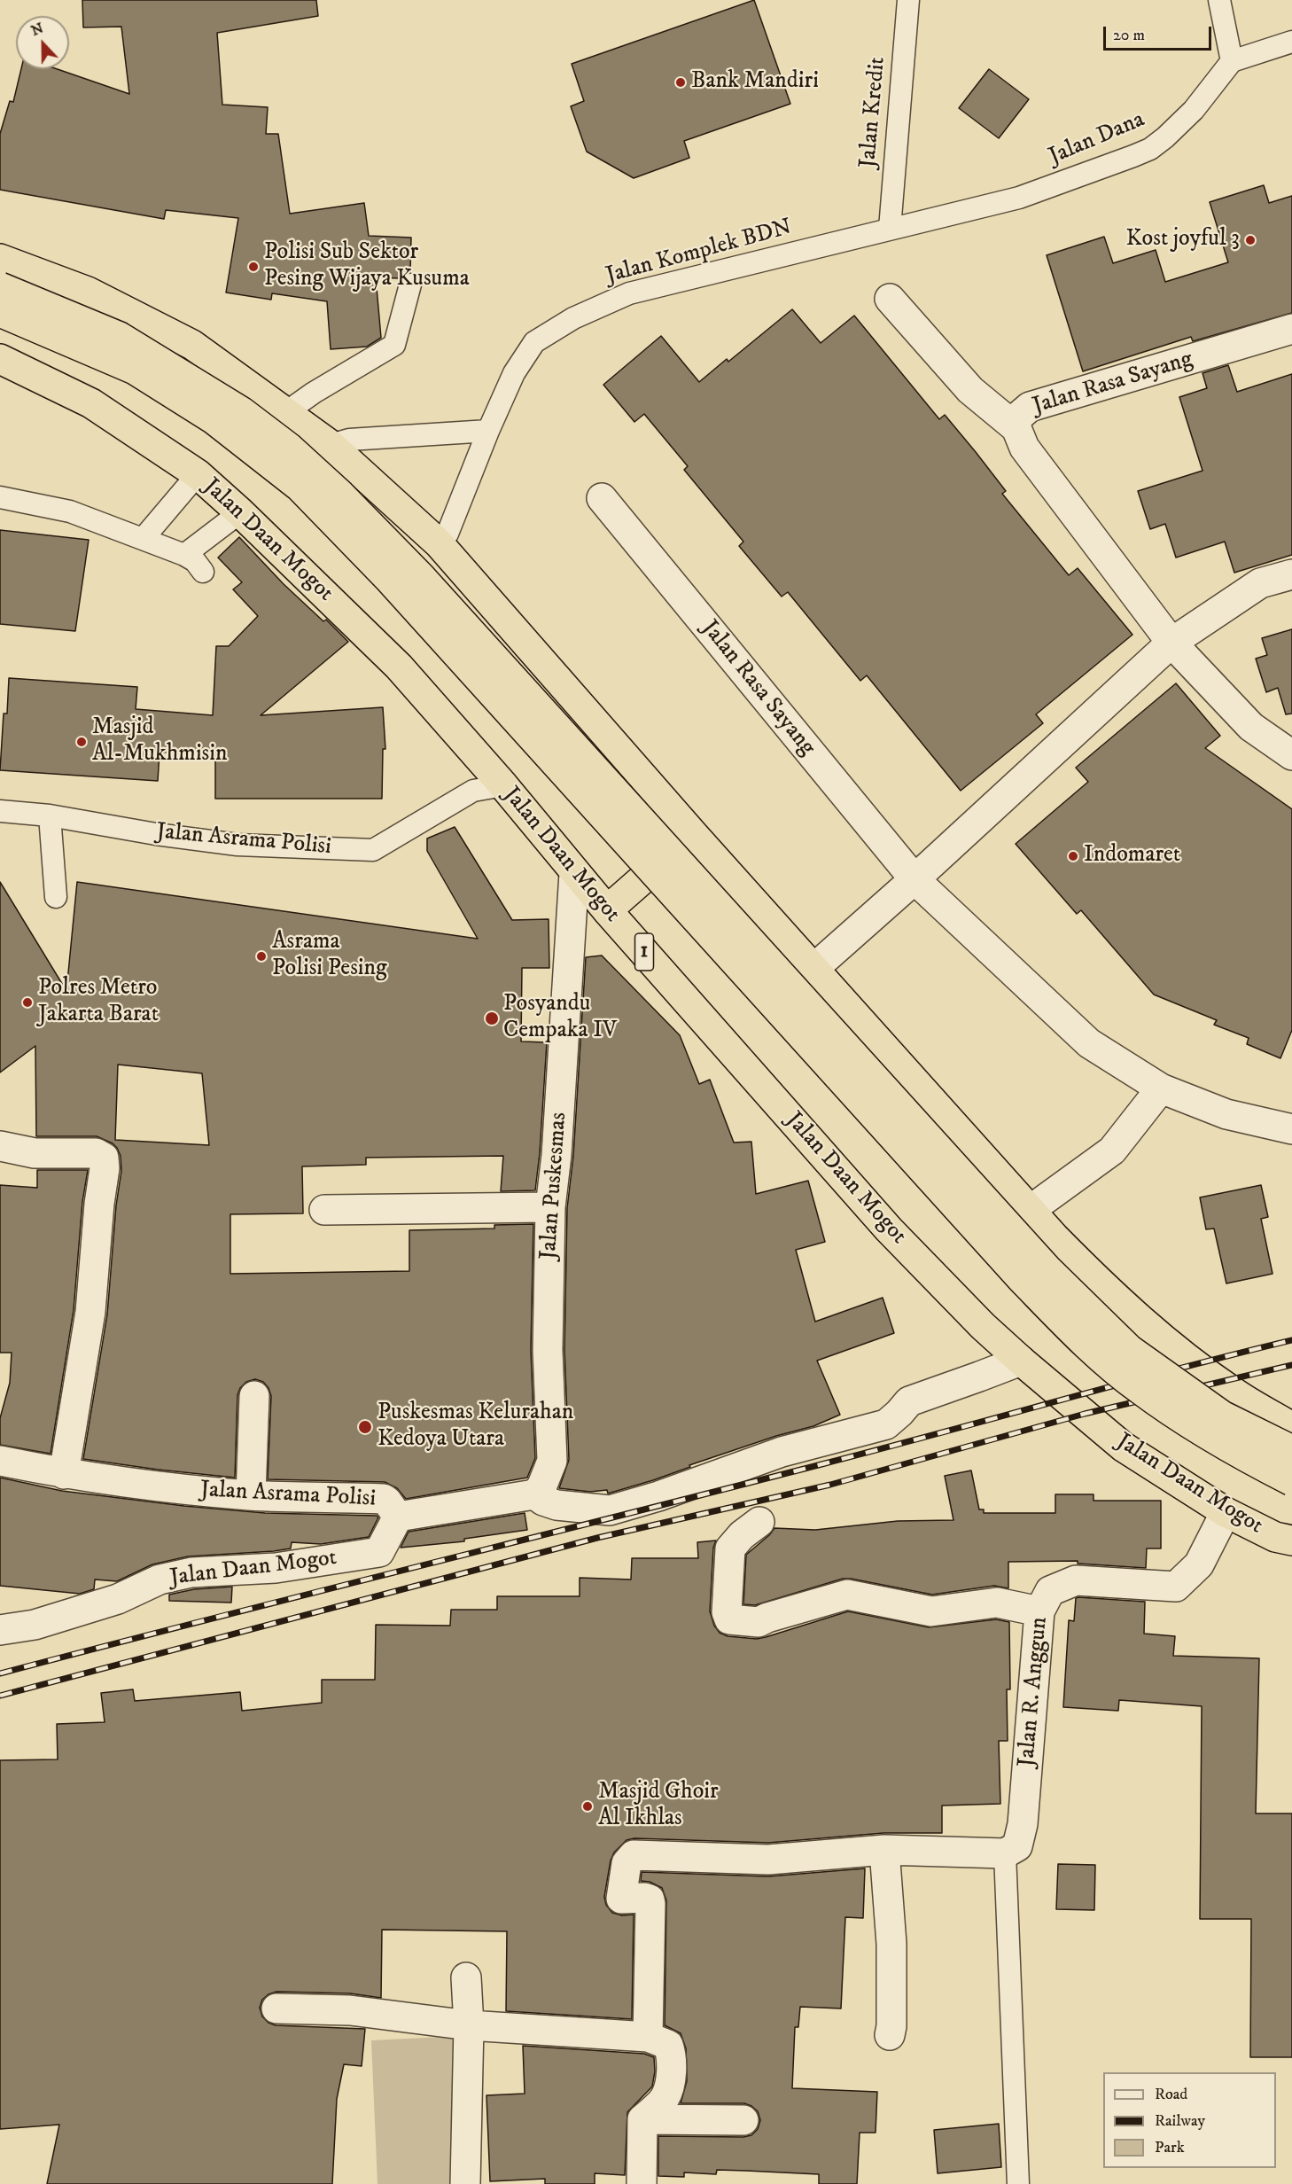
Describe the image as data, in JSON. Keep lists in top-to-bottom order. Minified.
{"streets":{"highway":["Jalan Daan Mogot","1"],"street":["Jalan Rasa Sayang","Jalan Asrama Polisi","Jalan Puskesmas","Jalan R. Anggun"],"lane":["Jalan Kredit","Jalan Dana","Jalan Komplek BDN"]},"crossings":[["Jalan Kredit","Jalan Dana"],["Jalan Kredit","Jalan Komplek BDN"],["Jalan Dana","Jalan Komplek BDN"],["Jalan Daan Mogot","Jalan Asrama Polisi"],["Jalan Daan Mogot","Jalan Puskesmas"],["Jalan Daan Mogot","Jalan R. Anggun"],["Jalan Asrama Polisi","Jalan Puskesmas"]],"places":["Bank Mandiri","Kost joyful 3","Polisi Sub Sektor Pesing Wijaya Kusuma","Masjid Al-Mukhmisin","Indomaret","Asrama Polisi Pesing","Polres Metro Jakarta Barat","Posyandu Cempaka IV","Puskesmas Kelurahan Kedoya Utara","Masjid Ghoir Al Ikhlas"],"legend":["Road","Railway","Park"],"scale_bar":"20 m","north":"top"}
